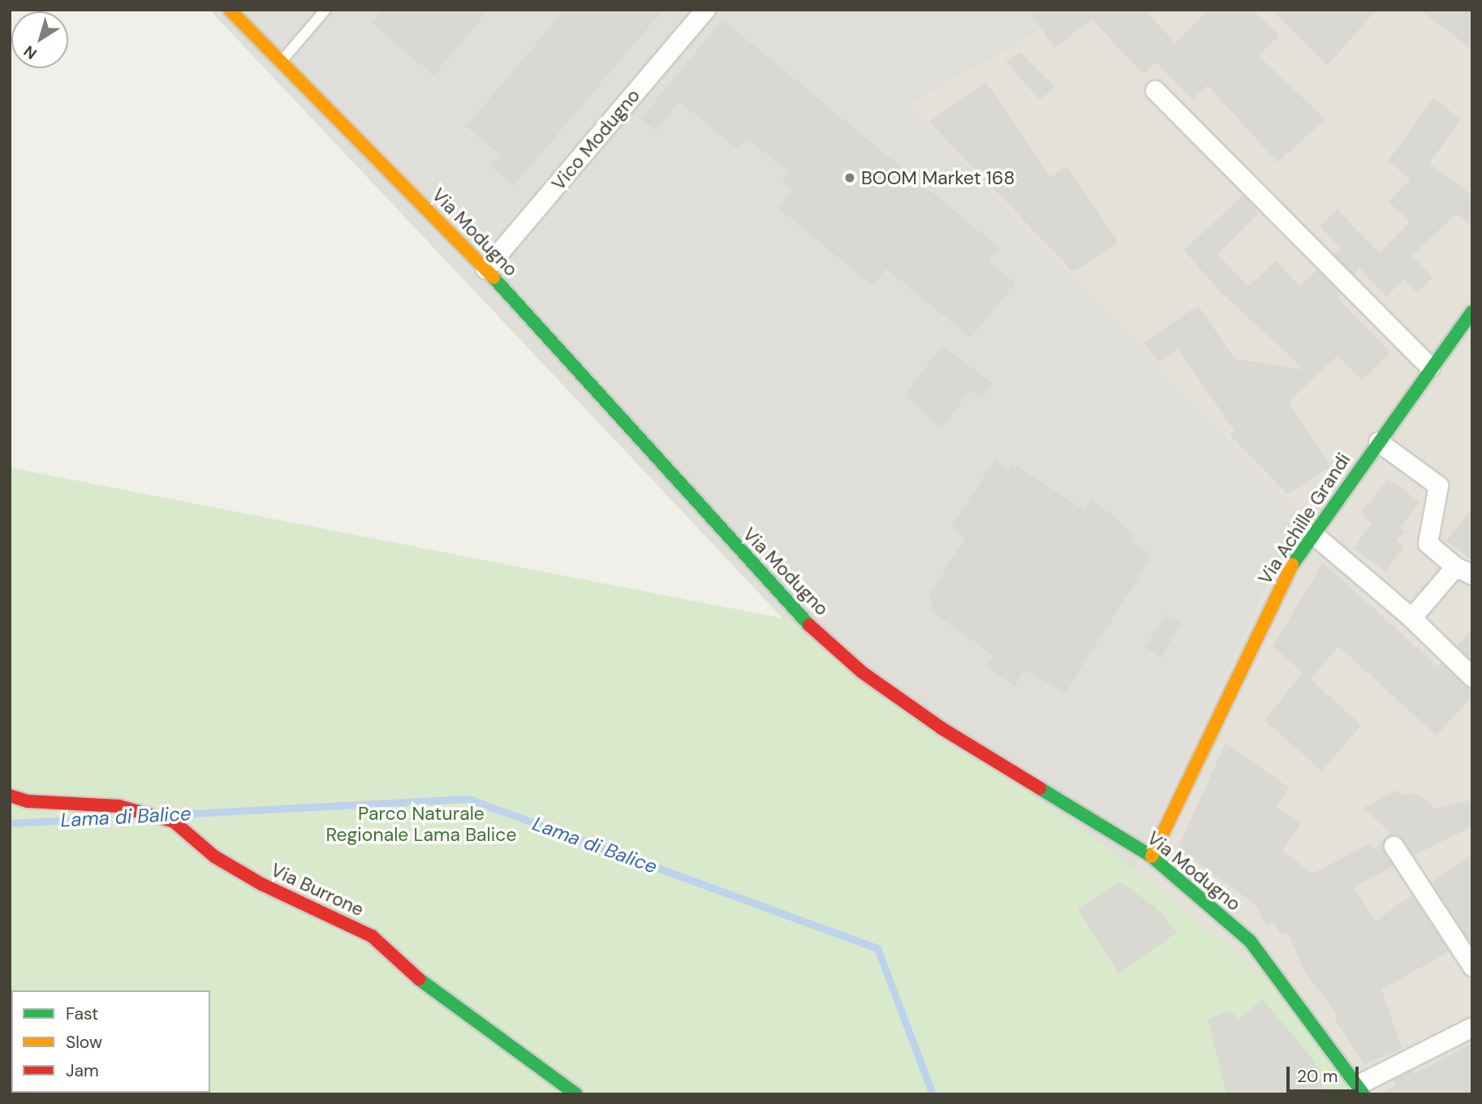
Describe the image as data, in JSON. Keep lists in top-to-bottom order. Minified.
{"streets":{"street":["Vico Modugno","Via Modugno","Via Achille Grandi","Via Burrone"]},"crossings":[["Vico Modugno","Via Modugno"],["Via Modugno","Via Achille Grandi"]],"water":["Lama di Balice"],"parks":["Parco Naturale Regionale Lama Balice"],"places":["BOOM Market 168"],"legend":["Fast","Slow","Jam"],"scale_bar":"20 m","north":"bottom left"}
